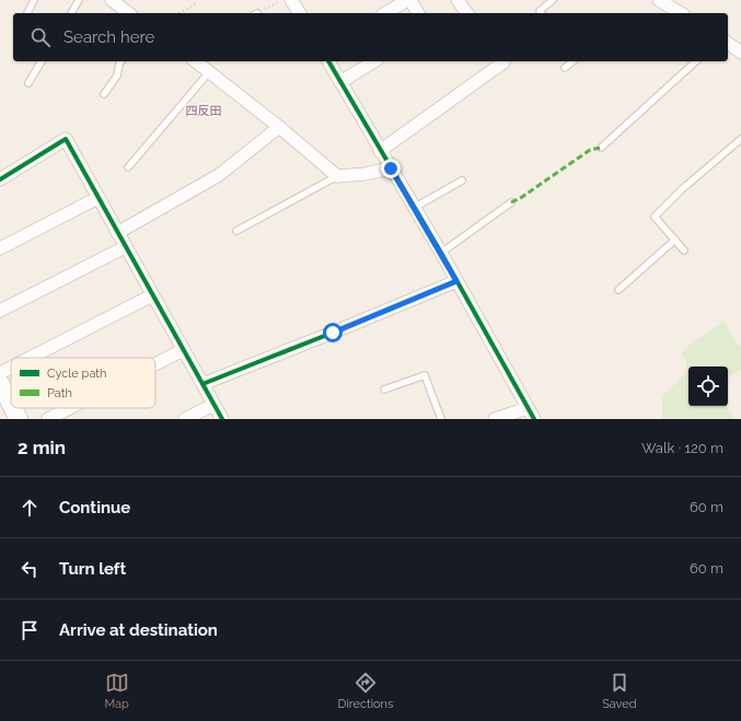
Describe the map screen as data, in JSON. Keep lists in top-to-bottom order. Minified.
{"districts":["四反田"],"legend":["Cycle path","Path"],"page":{"search":"Search here","heading":["2 min","Walk · 120 m"],"list":[["Continue","60 m"],["Turn left","60 m"],"Arrive at destination"],"nav":["Map","Directions","Saved"]}}
